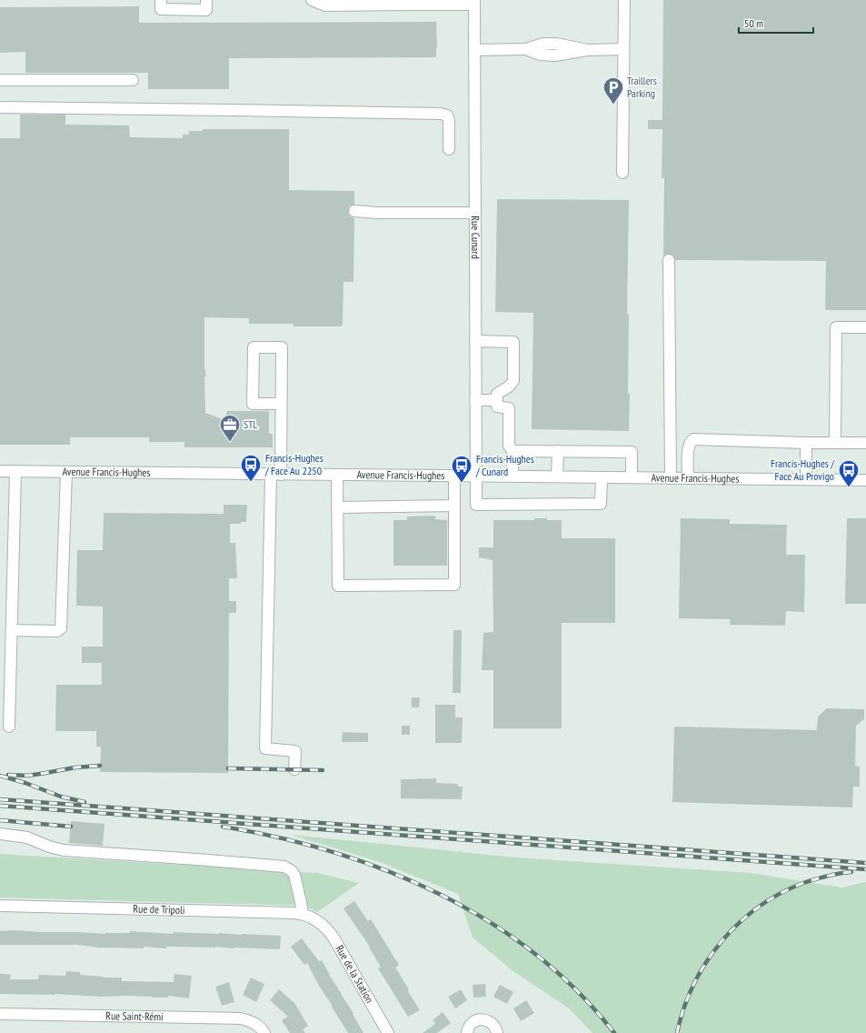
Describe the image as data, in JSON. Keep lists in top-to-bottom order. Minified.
{"streets":{"street":["Rue Cunard","Avenue Francis-Hughes","Rue de Tripoli","Rue de la Station","Rue Saint-Rémi"]},"crossings":[["Rue Cunard","Avenue Francis-Hughes"],["Rue de Tripoli","Rue de la Station"]],"places":{"parking":["Traillers Parking"],"office":["STL"],"bus stop":["Francis-Hughes / Face Au 2250","Francis-Hughes / Cunard","Francis-Hughes / Face Au Provigo"]},"scale_bar":"50 m"}
